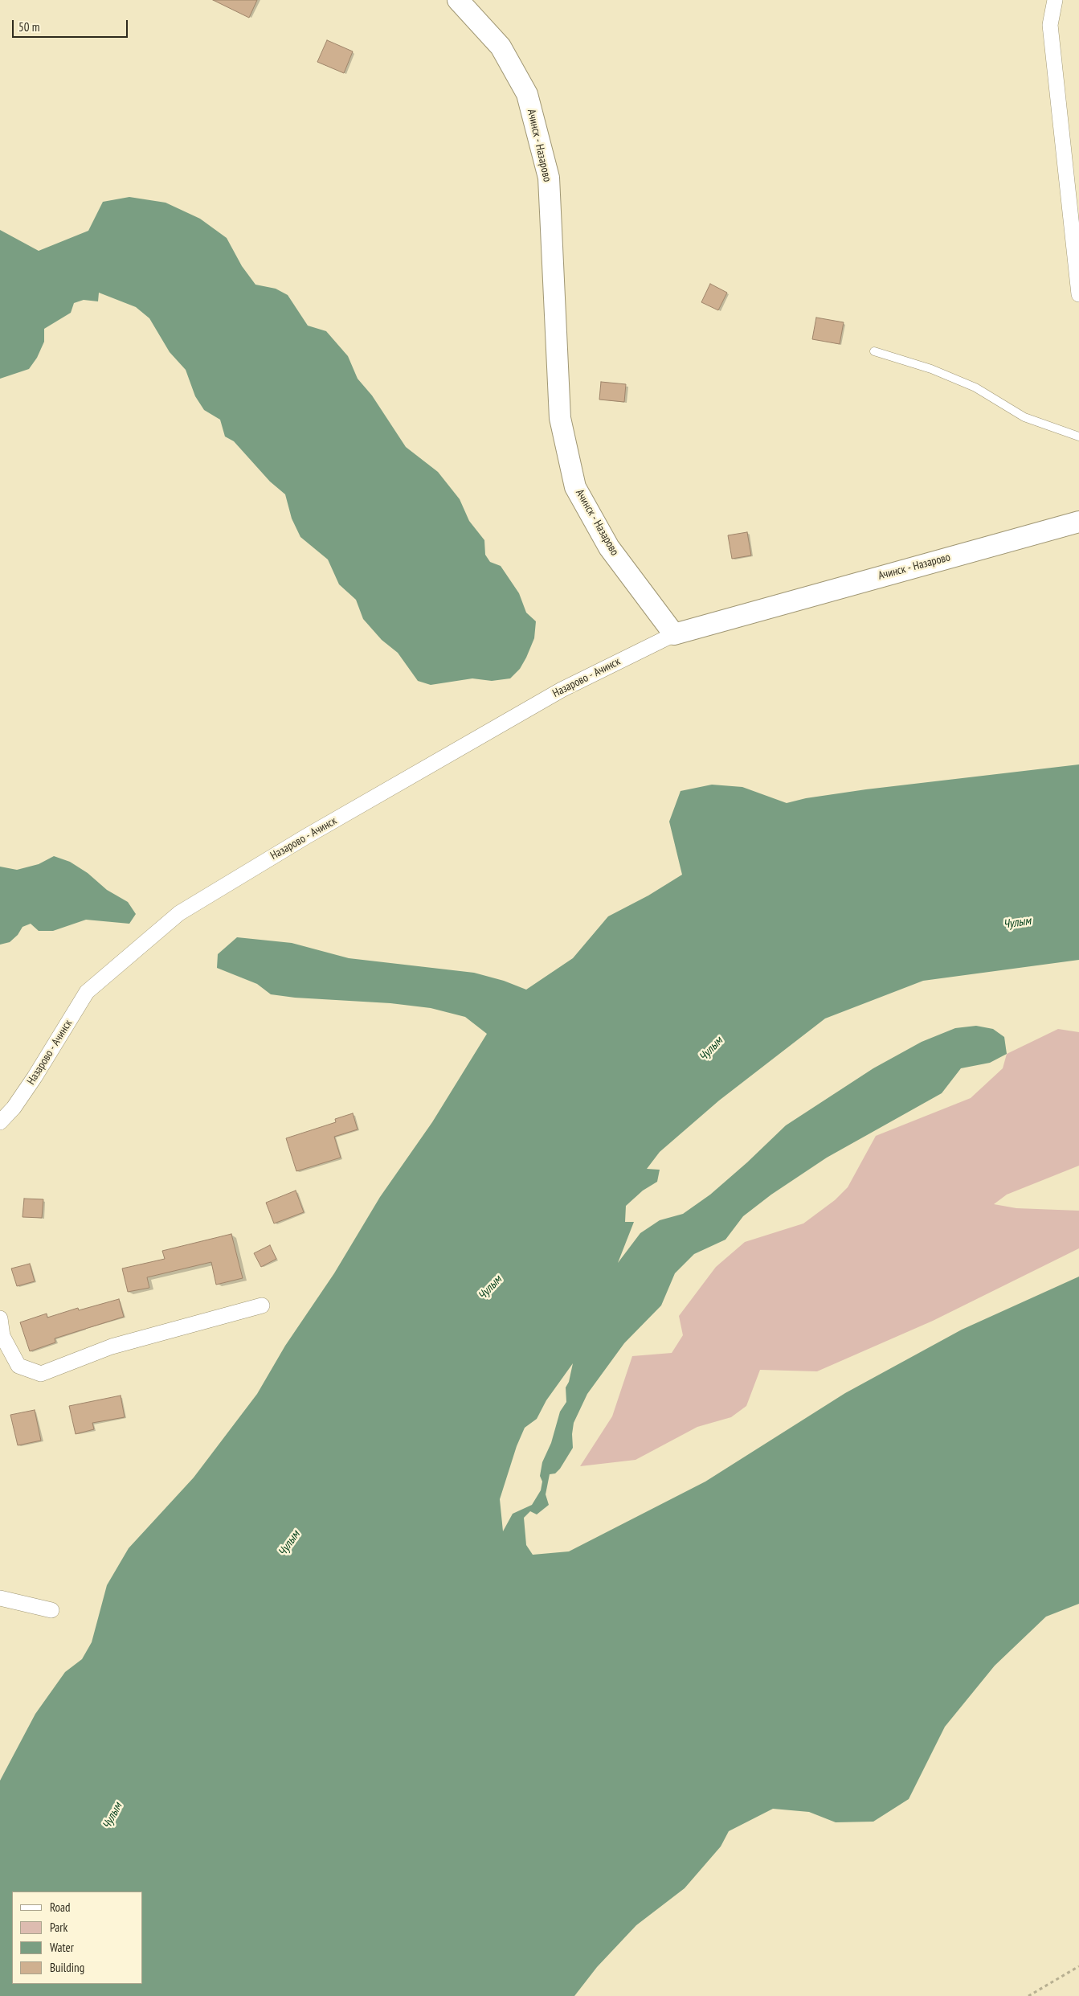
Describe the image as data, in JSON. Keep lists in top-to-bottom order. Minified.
{"streets":{"street":["Ачинск - Назарово","Назарово - Ачинск"]},"crossings":[["Ачинск - Назарово","Назарово - Ачинск"]],"water":["Чулым"],"legend":["Road","Park","Water","Building"],"scale_bar":"50 m"}
